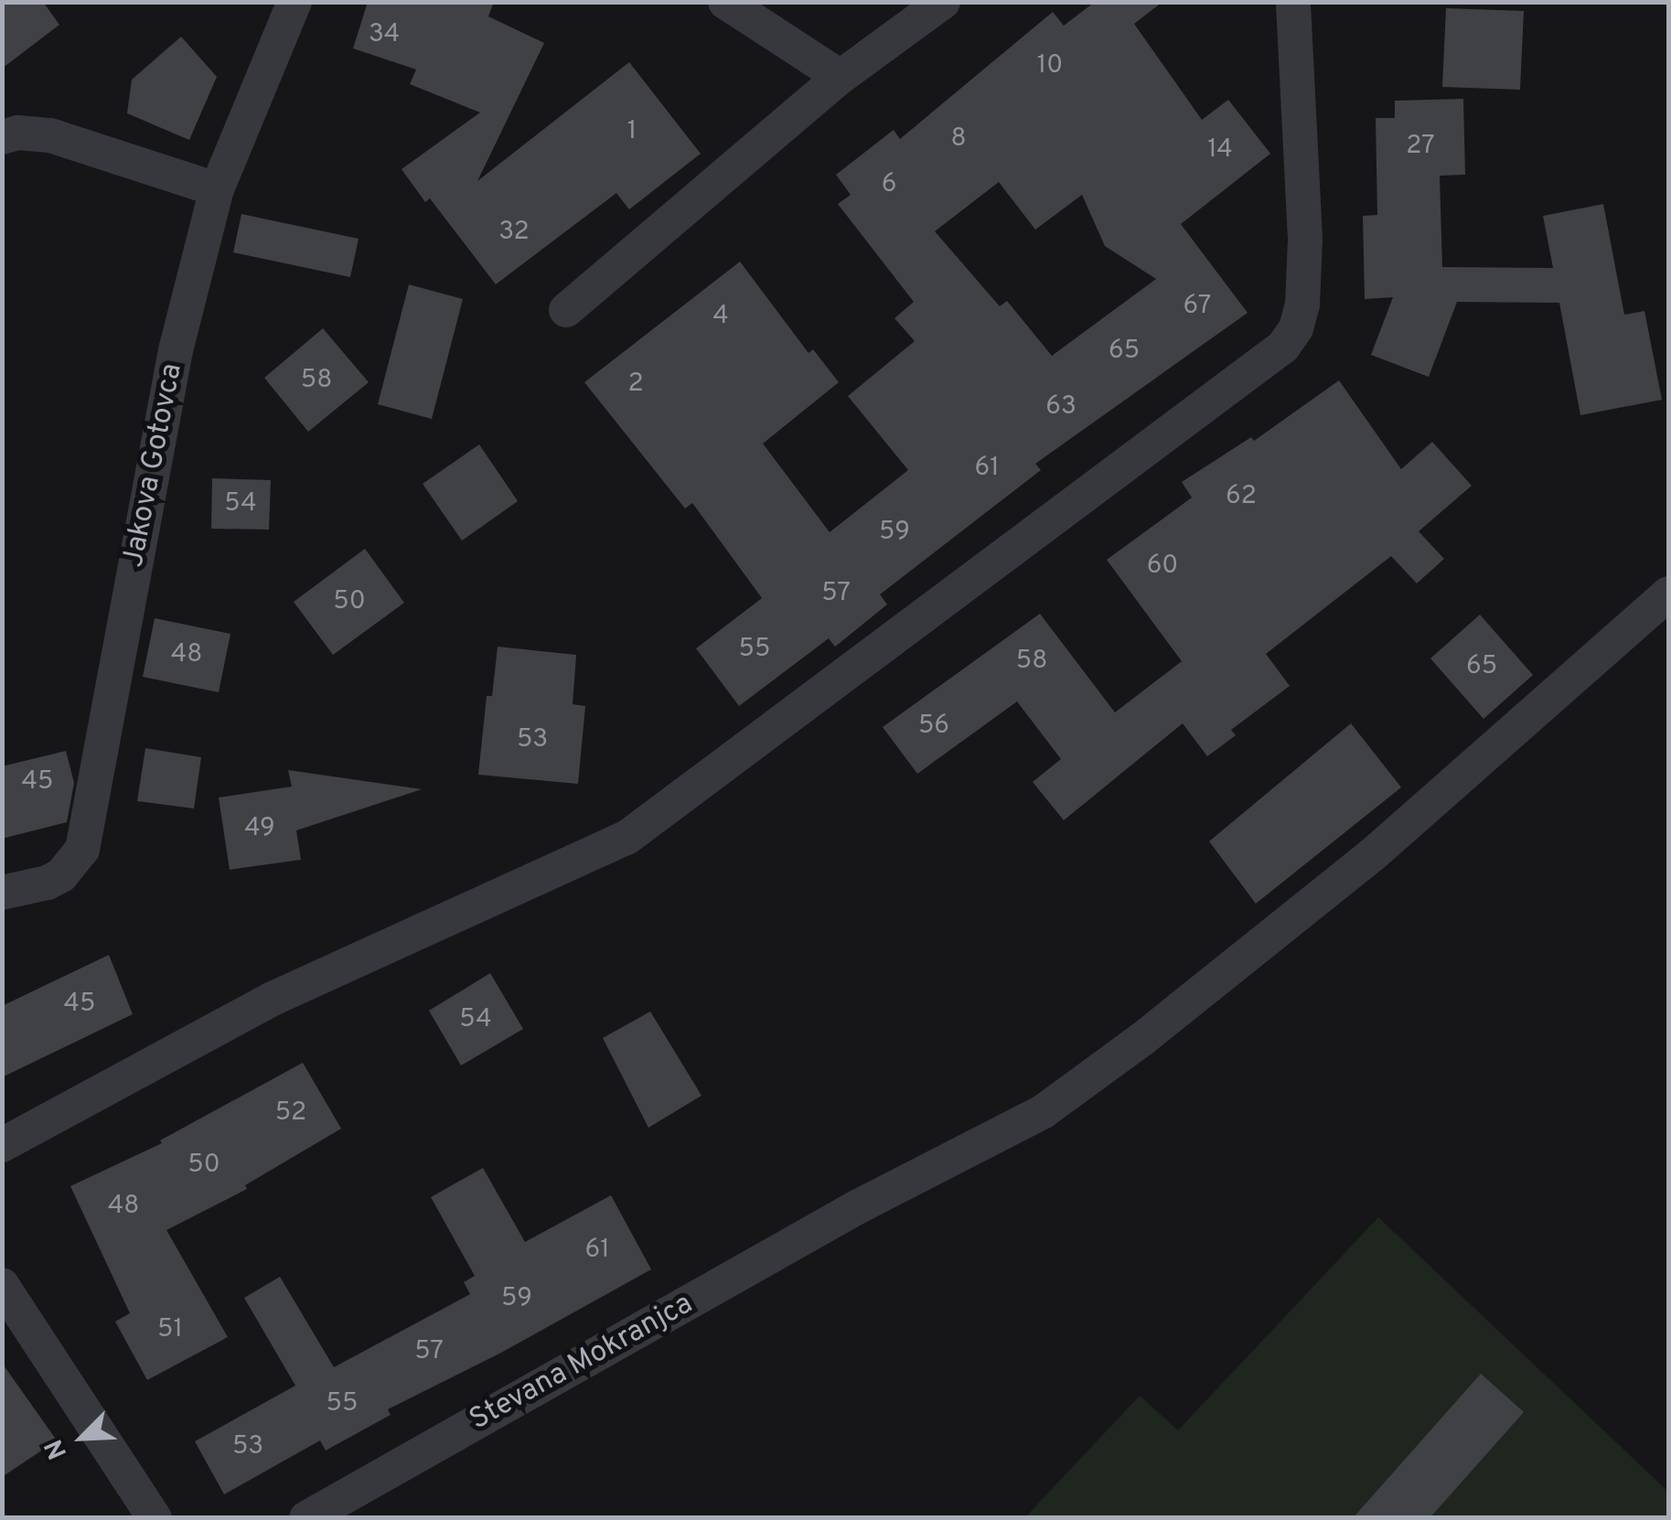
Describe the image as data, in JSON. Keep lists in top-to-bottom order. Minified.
{"streets":{"street":["Jakova Gotovca","Stevana Mokranjca"]},"house_numbers":["34","10","1","8","27","14","6","32","67","4","65","58","2","63","61","62","54","59","60","57","50","55","48","58","65","56","53","45","49","45","54","52","50","48","61","59","51","57","55","53"],"north":"bottom left"}
